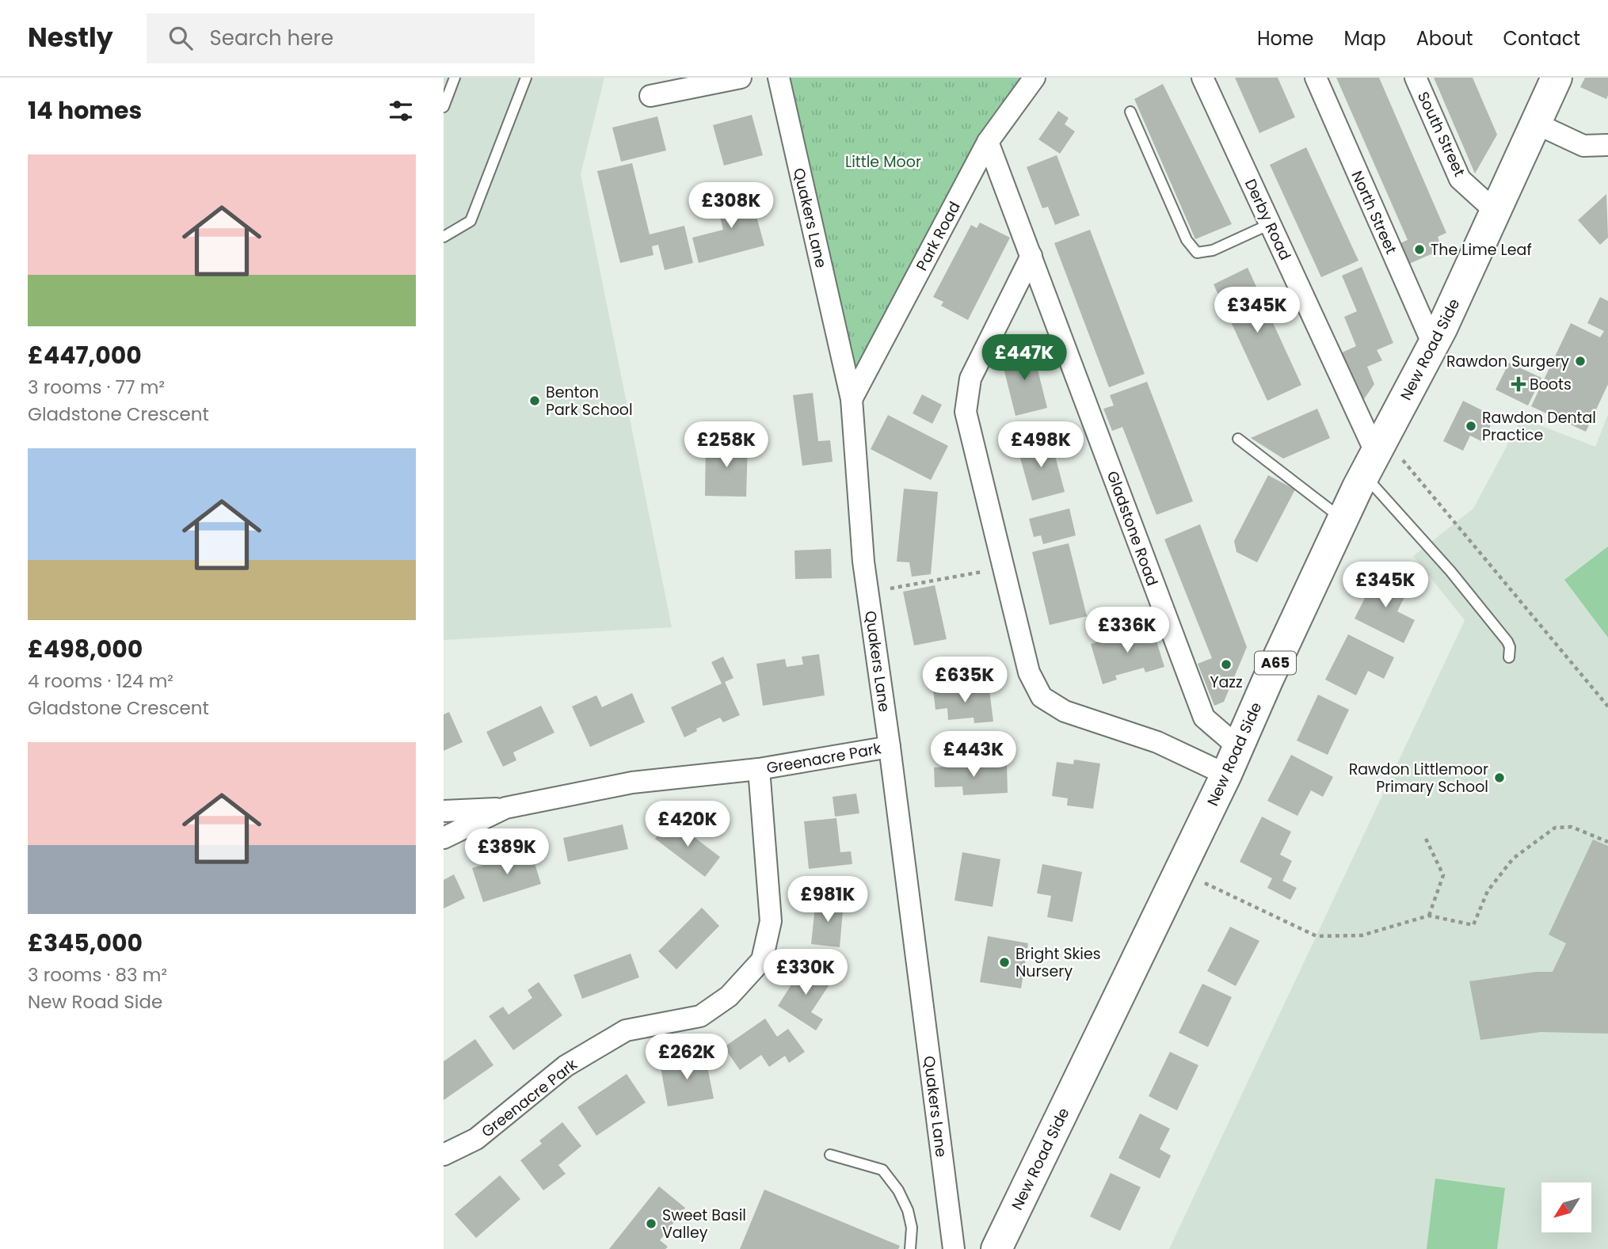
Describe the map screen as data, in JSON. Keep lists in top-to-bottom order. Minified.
{"streets":{"main road":["New Road Side","A65"],"street":["South Street","North Street","Quakers Lane","Derby Road","Park Road","Gladstone Road","Greenacre Park"]},"crossings":[["South Street","New Road Side"],["North Street","New Road Side"],["Quakers Lane","Park Road"],["Quakers Lane","Greenacre Park"],["Derby Road","New Road Side"],["Park Road","Gladstone Road"],["New Road Side","Gladstone Road"]],"parks":["Little Moor"],"places":{"other":["The Lime Leaf","Rawdon Surgery","Benton Park School","Rawdon Dental Practice","Yazz","Rawdon Littlemoor Primary School","Bright Skies Nursery","Sweet Basil Valley"],"health":["Boots"]},"north":"bottom left","page":{"header":"Nestly","search":"Search here","nav":["Home","Map","About","Contact"],"heading":"14 homes","list":[{"name":"£447,000","note":"3 rooms · 77 m² · Gladstone Crescent"},{"name":"£498,000","note":"4 rooms · 124 m² · Gladstone Crescent"},{"name":"£345,000","note":"3 rooms · 83 m² · New Road Side"}],"price":["£308K","£345K","£447K","£258K","£498K","£345K","£336K","£635K","£443K","£420K","£389K","£981K","£330K","£262K"]}}
